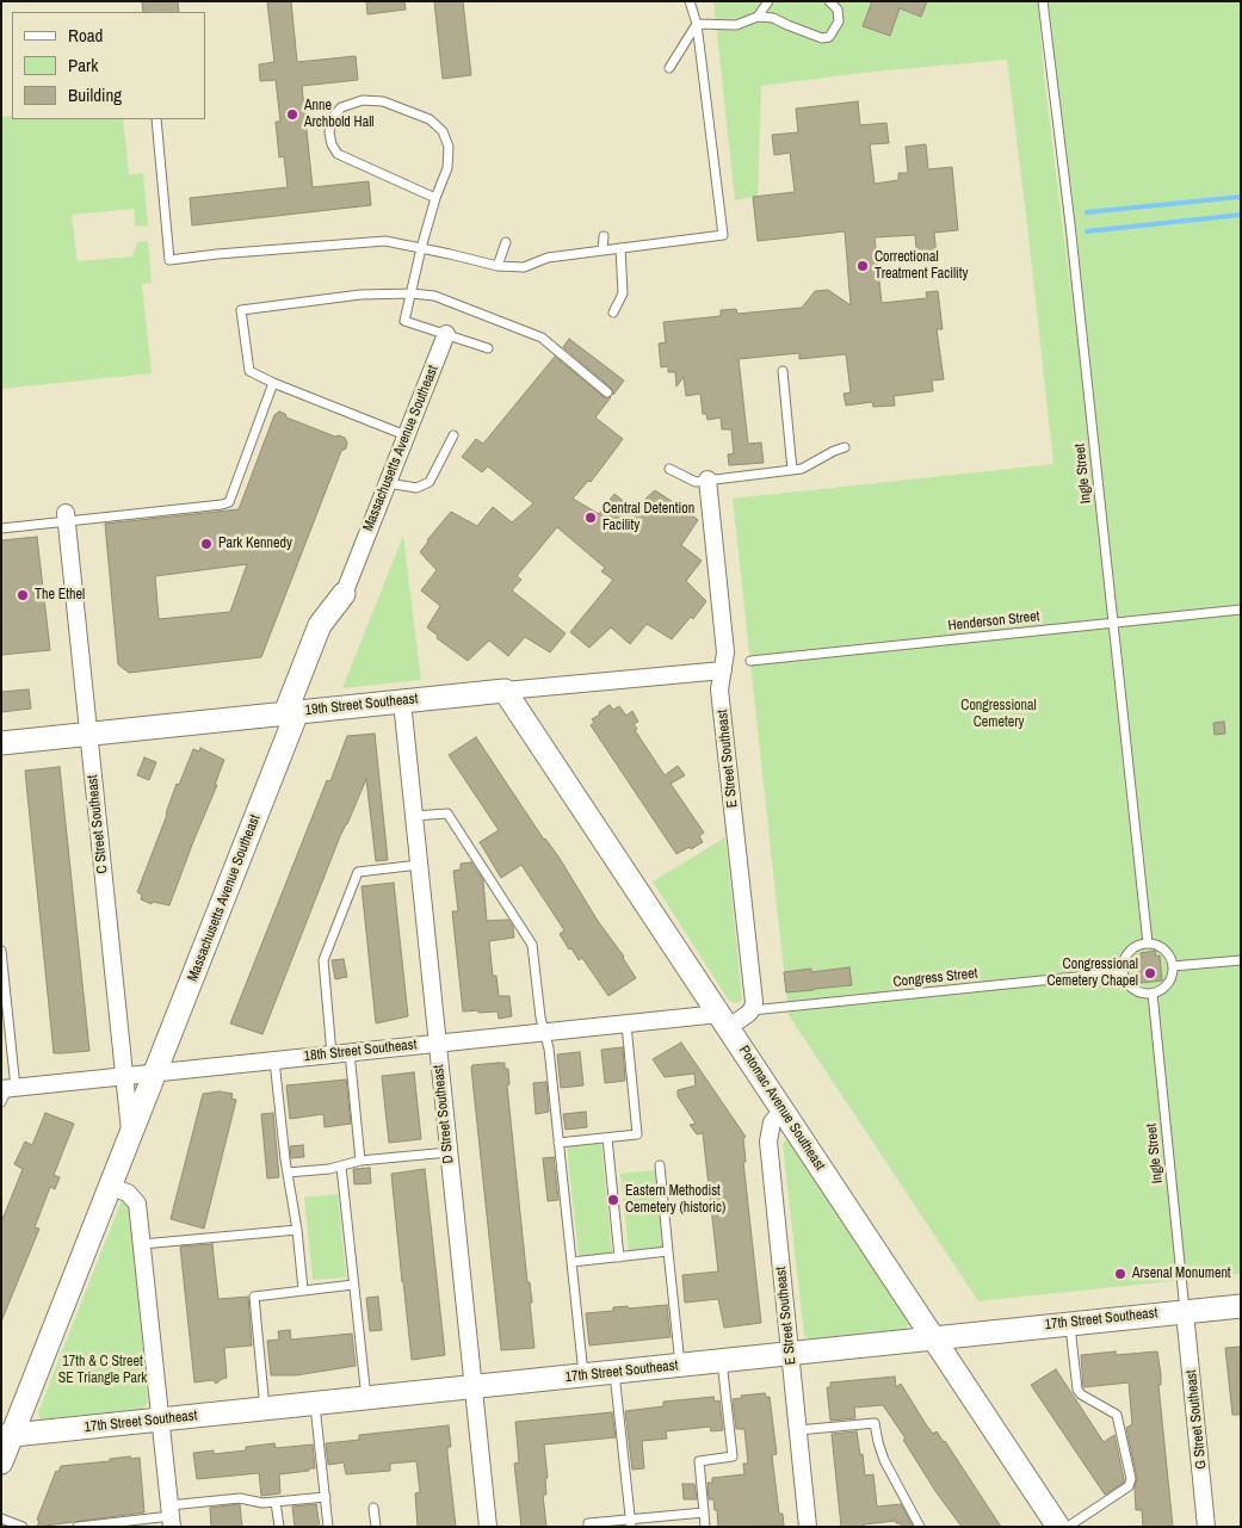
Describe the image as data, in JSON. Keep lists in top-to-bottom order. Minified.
{"streets":{"main road":["Massachusetts Avenue Southeast","19th Street Southeast","Potomac Avenue Southeast","17th Street Southeast"],"street":["E Street Southeast","C Street Southeast","18th Street Southeast","D Street Southeast","G Street Southeast"],"lane":["Ingle Street","Henderson Street","Congress Street"]},"crossings":[["Massachusetts Avenue Southeast","19th Street Southeast"],["Massachusetts Avenue Southeast","C Street Southeast"],["Massachusetts Avenue Southeast","18th Street Southeast"],["Massachusetts Avenue Southeast","17th Street Southeast"],["Ingle Street","Henderson Street"],["Ingle Street","Congress Street"],["Ingle Street","17th Street Southeast"],["Ingle Street","G Street Southeast"],["19th Street Southeast","E Street Southeast"],["19th Street Southeast","C Street Southeast"],["19th Street Southeast","Potomac Avenue Southeast"],["19th Street Southeast","D Street Southeast"],["E Street Southeast","Congress Street"],["E Street Southeast","Potomac Avenue Southeast"],["E Street Southeast","17th Street Southeast"],["C Street Southeast","18th Street Southeast"],["18th Street Southeast","Potomac Avenue Southeast"],["18th Street Southeast","D Street Southeast"],["Potomac Avenue Southeast","17th Street Southeast"],["D Street Southeast","17th Street Southeast"],["17th Street Southeast","G Street Southeast"]],"parks":["Congressional Cemetery","17th & C Street SE Triangle Park"],"places":["Anne Archbold Hall","Correctional Treatment Facility","Central Detention Facility","Park Kennedy","The Ethel","Congressional Cemetery Chapel","Eastern Methodist Cemetery (historic)","Arsenal Monument"],"legend":["Road","Park","Building"]}
